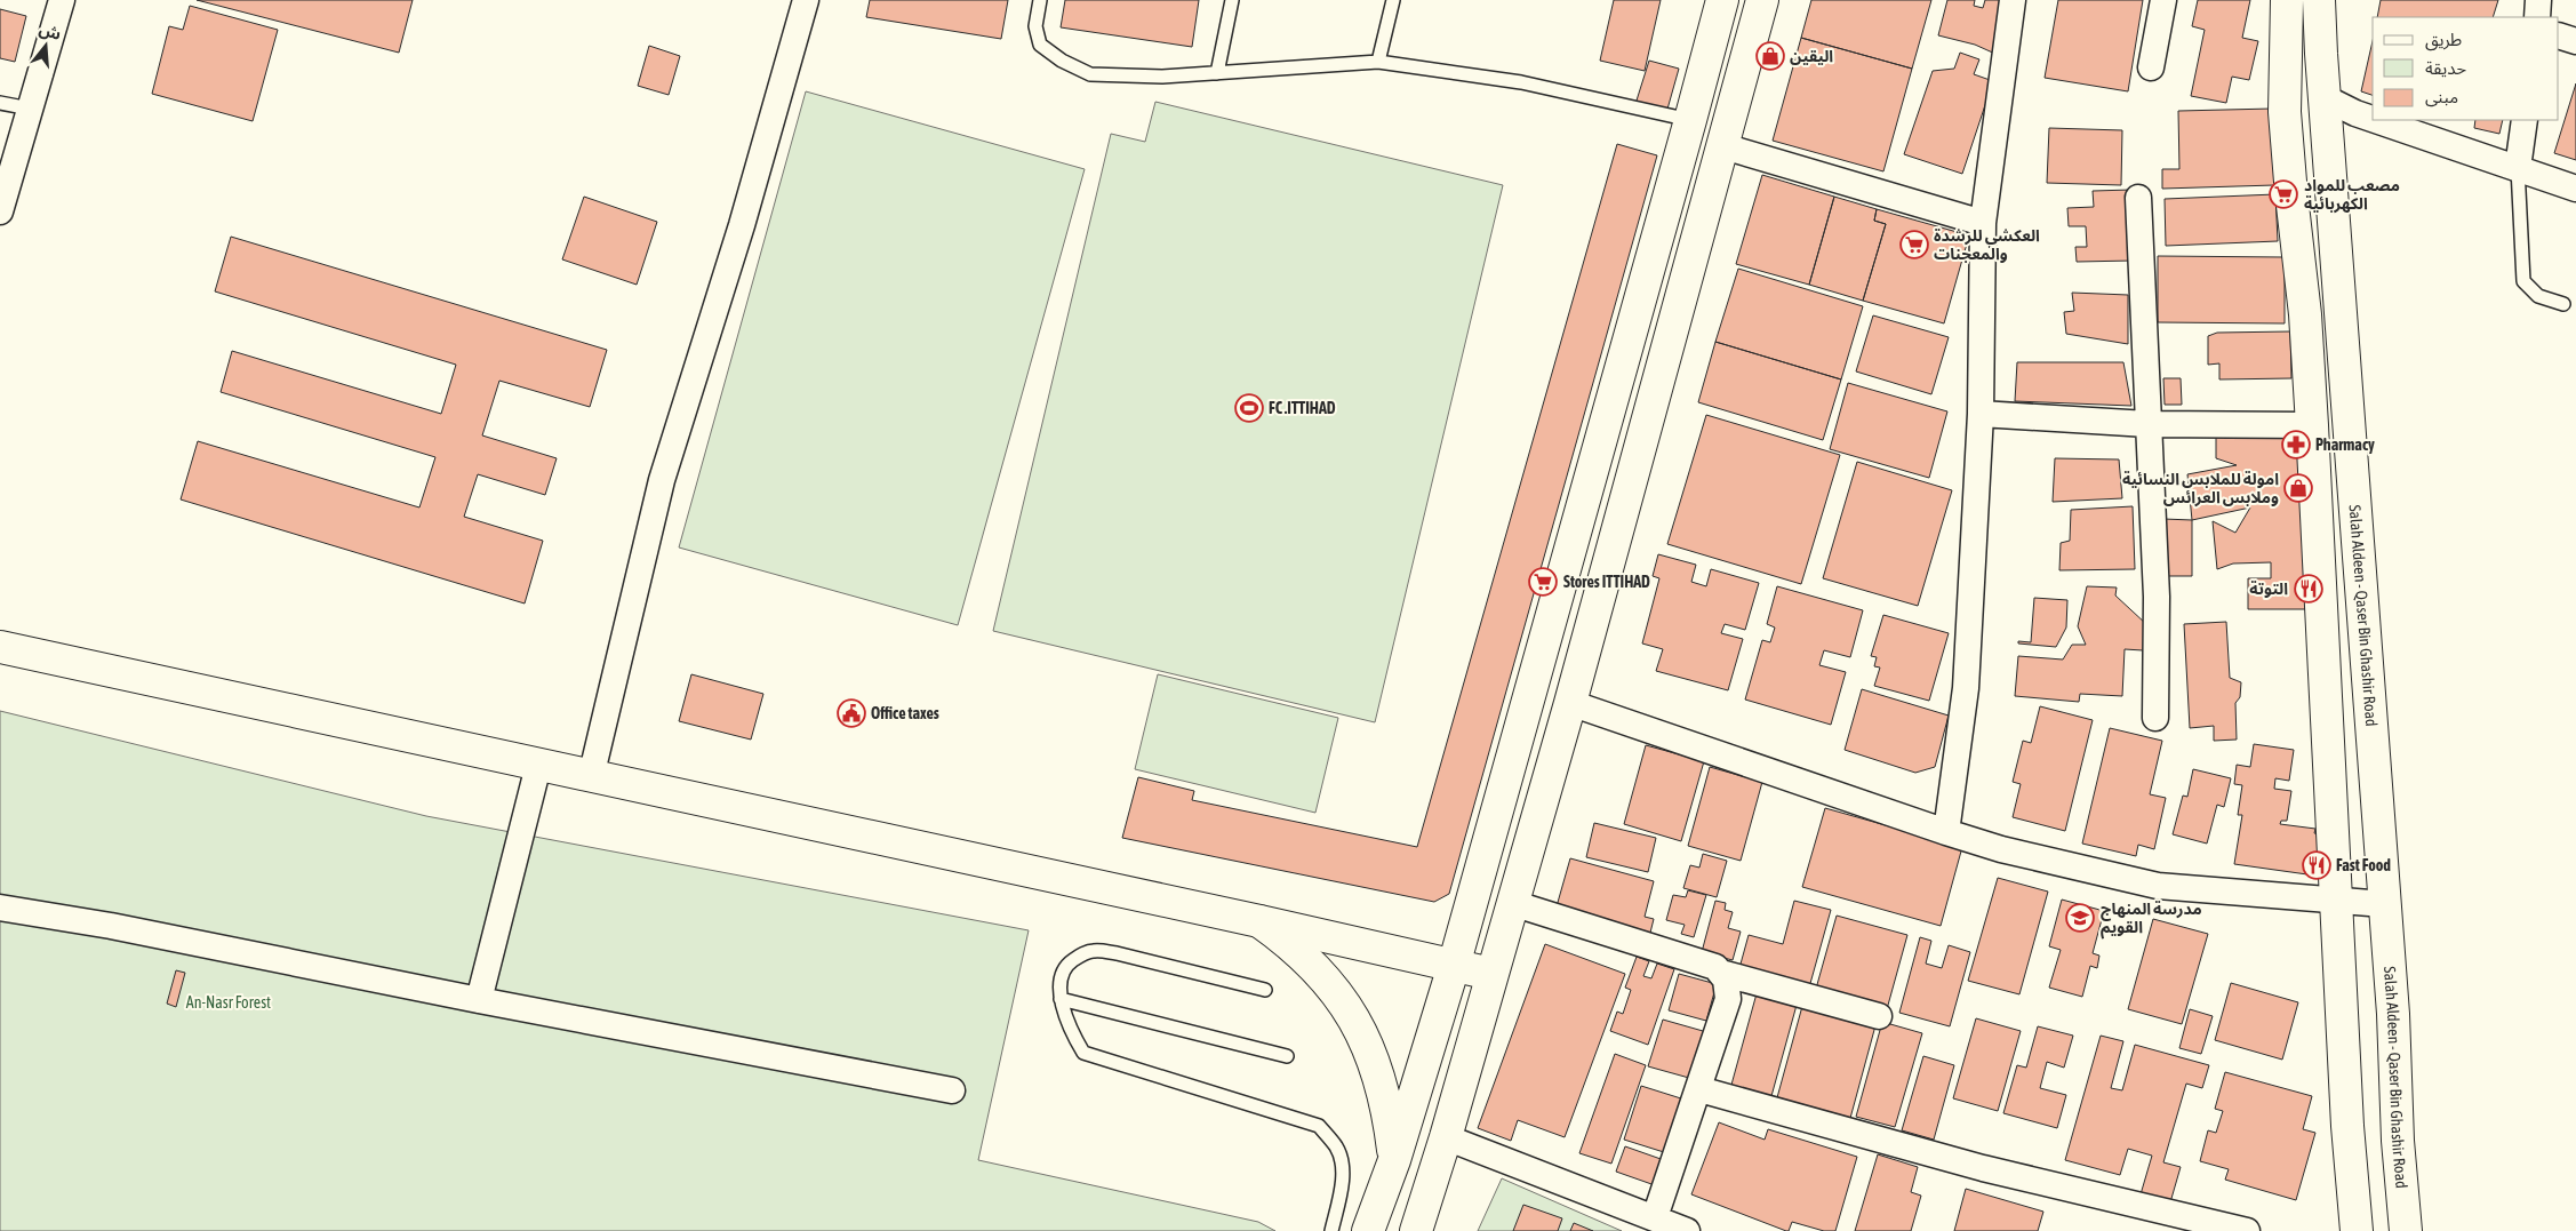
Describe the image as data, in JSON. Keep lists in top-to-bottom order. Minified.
{"streets":{"main road":["Salah Aldeen - Qaser Bin Ghashir Road"]},"parks":["An-Nasr Forest"],"places":{"shop":["اليقين","امولة للملابس النسائية وملابس العرائس"],"supermarket":["مصعب للمواد الكهربائية","العكشي للرشدة والمعجنات","Stores ITTIHAD"],"sports":["FC .ITTIHAD"],"pharmacy":["Pharmacy"],"restaurant":["التوتة","Fast Food"],"public building":["Office taxes"],"school or university":["مدرسة المنهاج القويم"]},"legend":["طريق","حديقة","مبنى"],"north":"top"}
